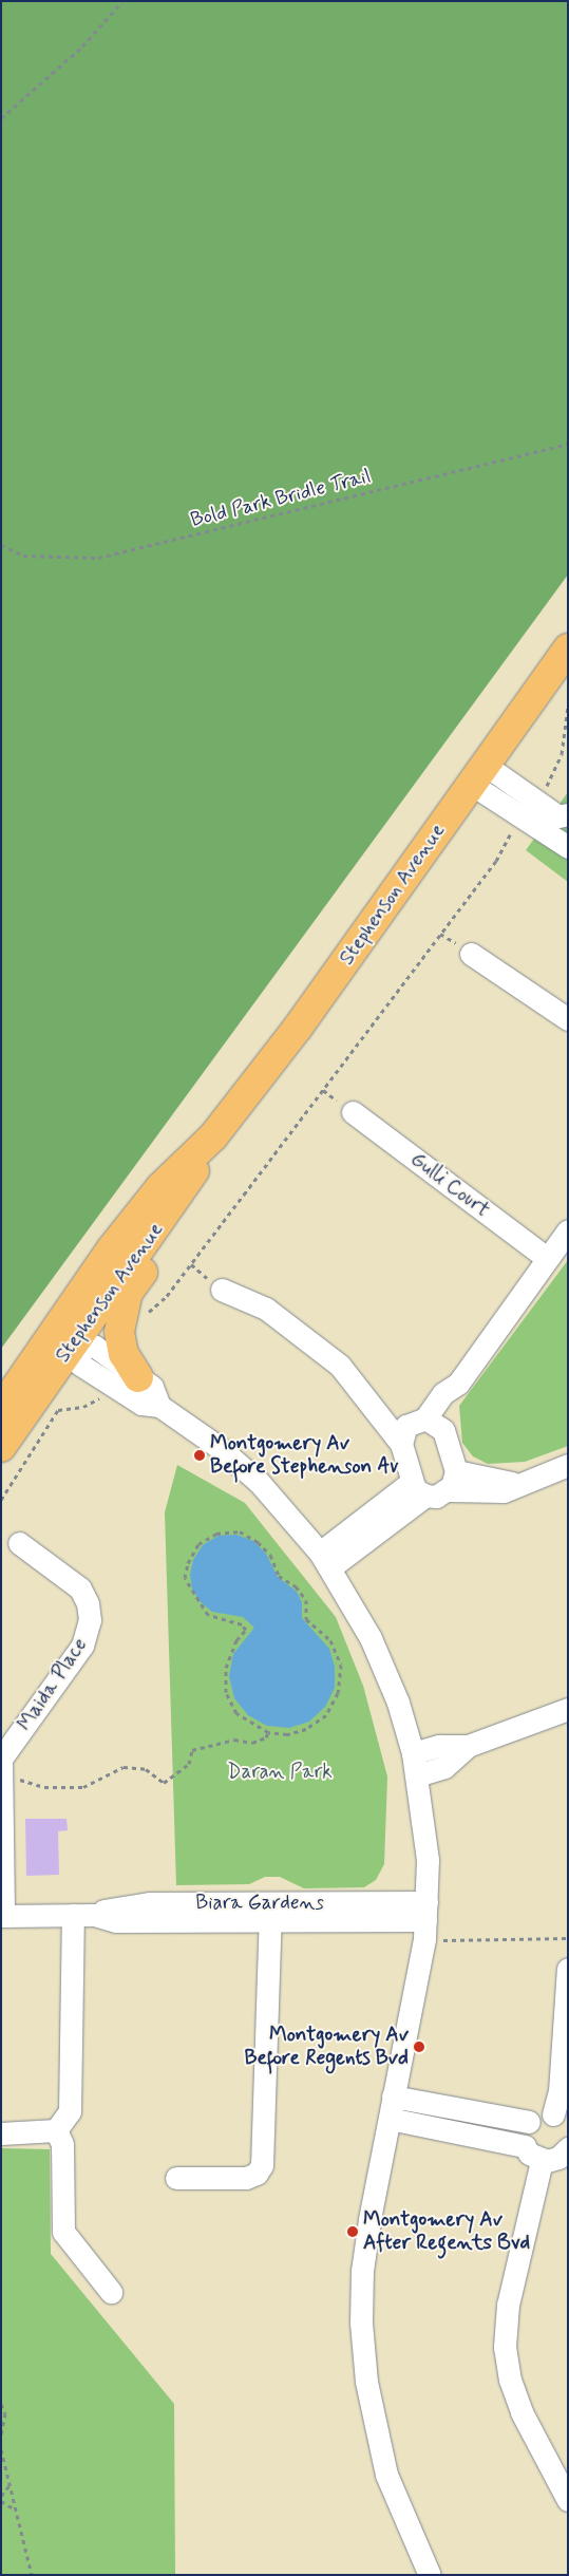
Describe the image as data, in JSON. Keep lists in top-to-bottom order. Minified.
{"streets":{"main road":["Stephenson Avenue"],"street":["Gulli Court","Maida Place","Biara Gardens"],"path":["Bold Park Bridle Trail"]},"parks":["Daran Park"],"places":["Montgomery Av Before Stephenson Av","Montgomery Av Before Regents Bvd","Montgomery Av After Regents Bvd"]}
